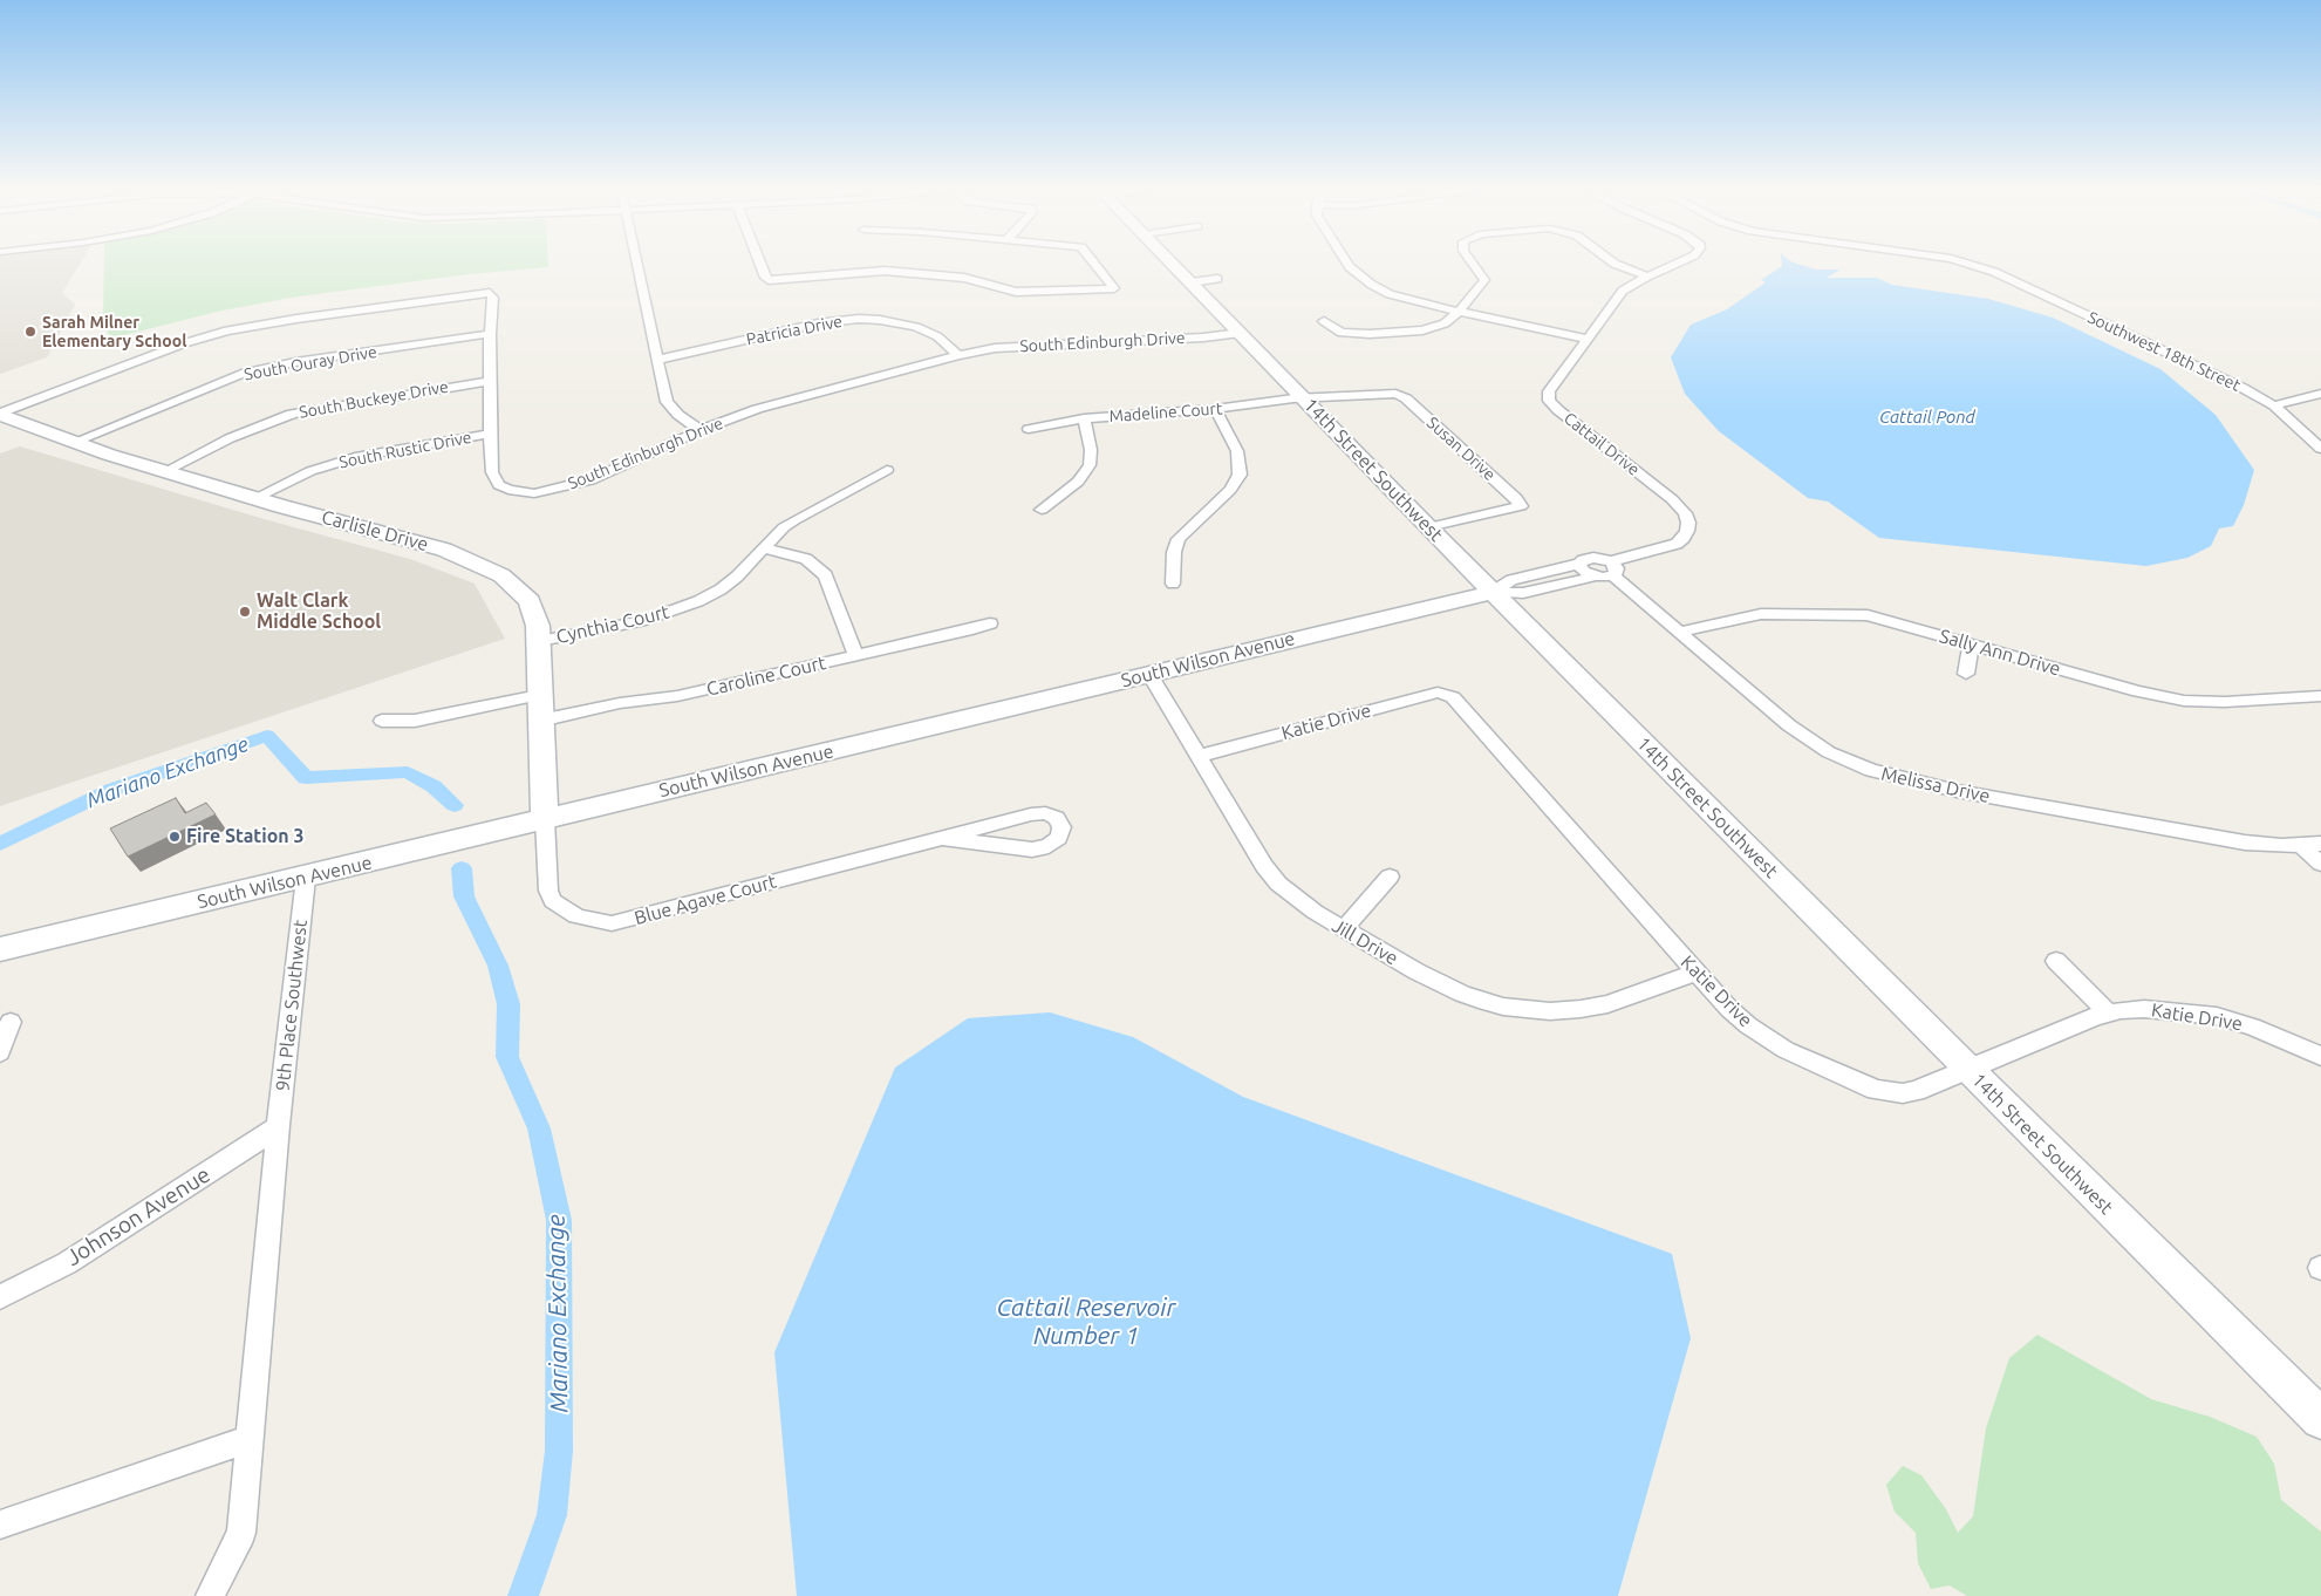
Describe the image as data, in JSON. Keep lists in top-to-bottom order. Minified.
{"streets":{"main road":["14th Street Southwest","Carlisle Drive","South Wilson Avenue"],"street":["Patricia Drive","South Edinburgh Drive","Southwest 18th Street","South Ouray Drive","South Buckeye Drive","Madeline Court","Cattail Drive","Susan Drive","South Rustic Drive","Cynthia Court","Sally Ann Drive","Caroline Court","Katie Drive","Melissa Drive","Blue Agave Court","Jill Drive","9th Place Southwest","Johnson Avenue"]},"crossings":[["Patricia Drive","South Edinburgh Drive"],["South Edinburgh Drive","South Ouray Drive"],["South Edinburgh Drive","South Buckeye Drive"],["South Edinburgh Drive","South Rustic Drive"],["South Edinburgh Drive","14th Street Southwest"],["South Edinburgh Drive","Carlisle Drive"],["South Ouray Drive","Carlisle Drive"],["South Buckeye Drive","Carlisle Drive"],["Madeline Court","Susan Drive"],["Madeline Court","14th Street Southwest"],["Cattail Drive","South Wilson Avenue"],["Cattail Drive","Melissa Drive"],["Susan Drive","14th Street Southwest"],["South Rustic Drive","Carlisle Drive"],["14th Street Southwest","South Wilson Avenue"],["14th Street Southwest","Katie Drive"],["Carlisle Drive","Cynthia Court"],["Carlisle Drive","South Wilson Avenue"],["Carlisle Drive","Caroline Court"],["Carlisle Drive","Blue Agave Court"],["Sally Ann Drive","Melissa Drive"],["South Wilson Avenue","Melissa Drive"],["South Wilson Avenue","Blue Agave Court"],["South Wilson Avenue","Jill Drive"],["South Wilson Avenue","9th Place Southwest"],["Katie Drive","Jill Drive"],["9th Place Southwest","Johnson Avenue"]],"water":["Cattail Pond","Mariano Exchange","Cattail Reservoir Number 1"],"places":["Sarah Milner Elementary School","Walt Clark Middle School","Fire Station 3"]}
